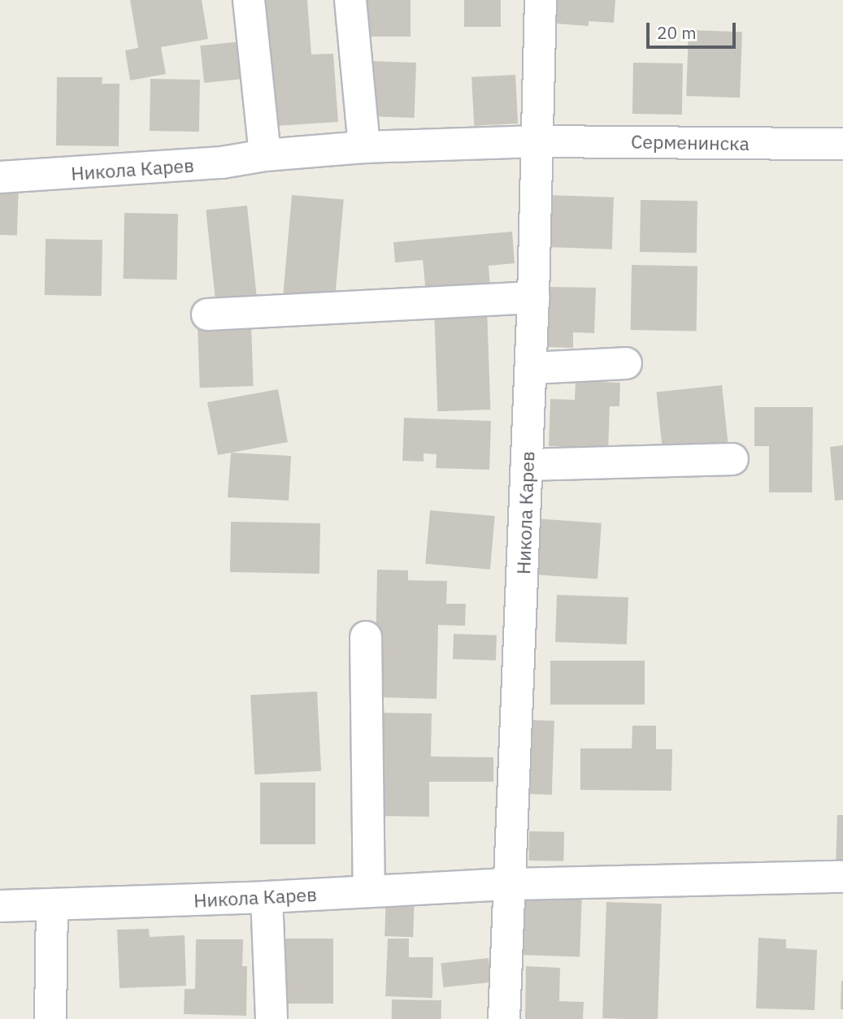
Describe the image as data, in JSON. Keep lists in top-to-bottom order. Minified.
{"streets":{"street":["Серменинска","Никола Карев"]},"crossings":[["Серменинска","Никола Карев"]],"scale_bar":"20 m"}
